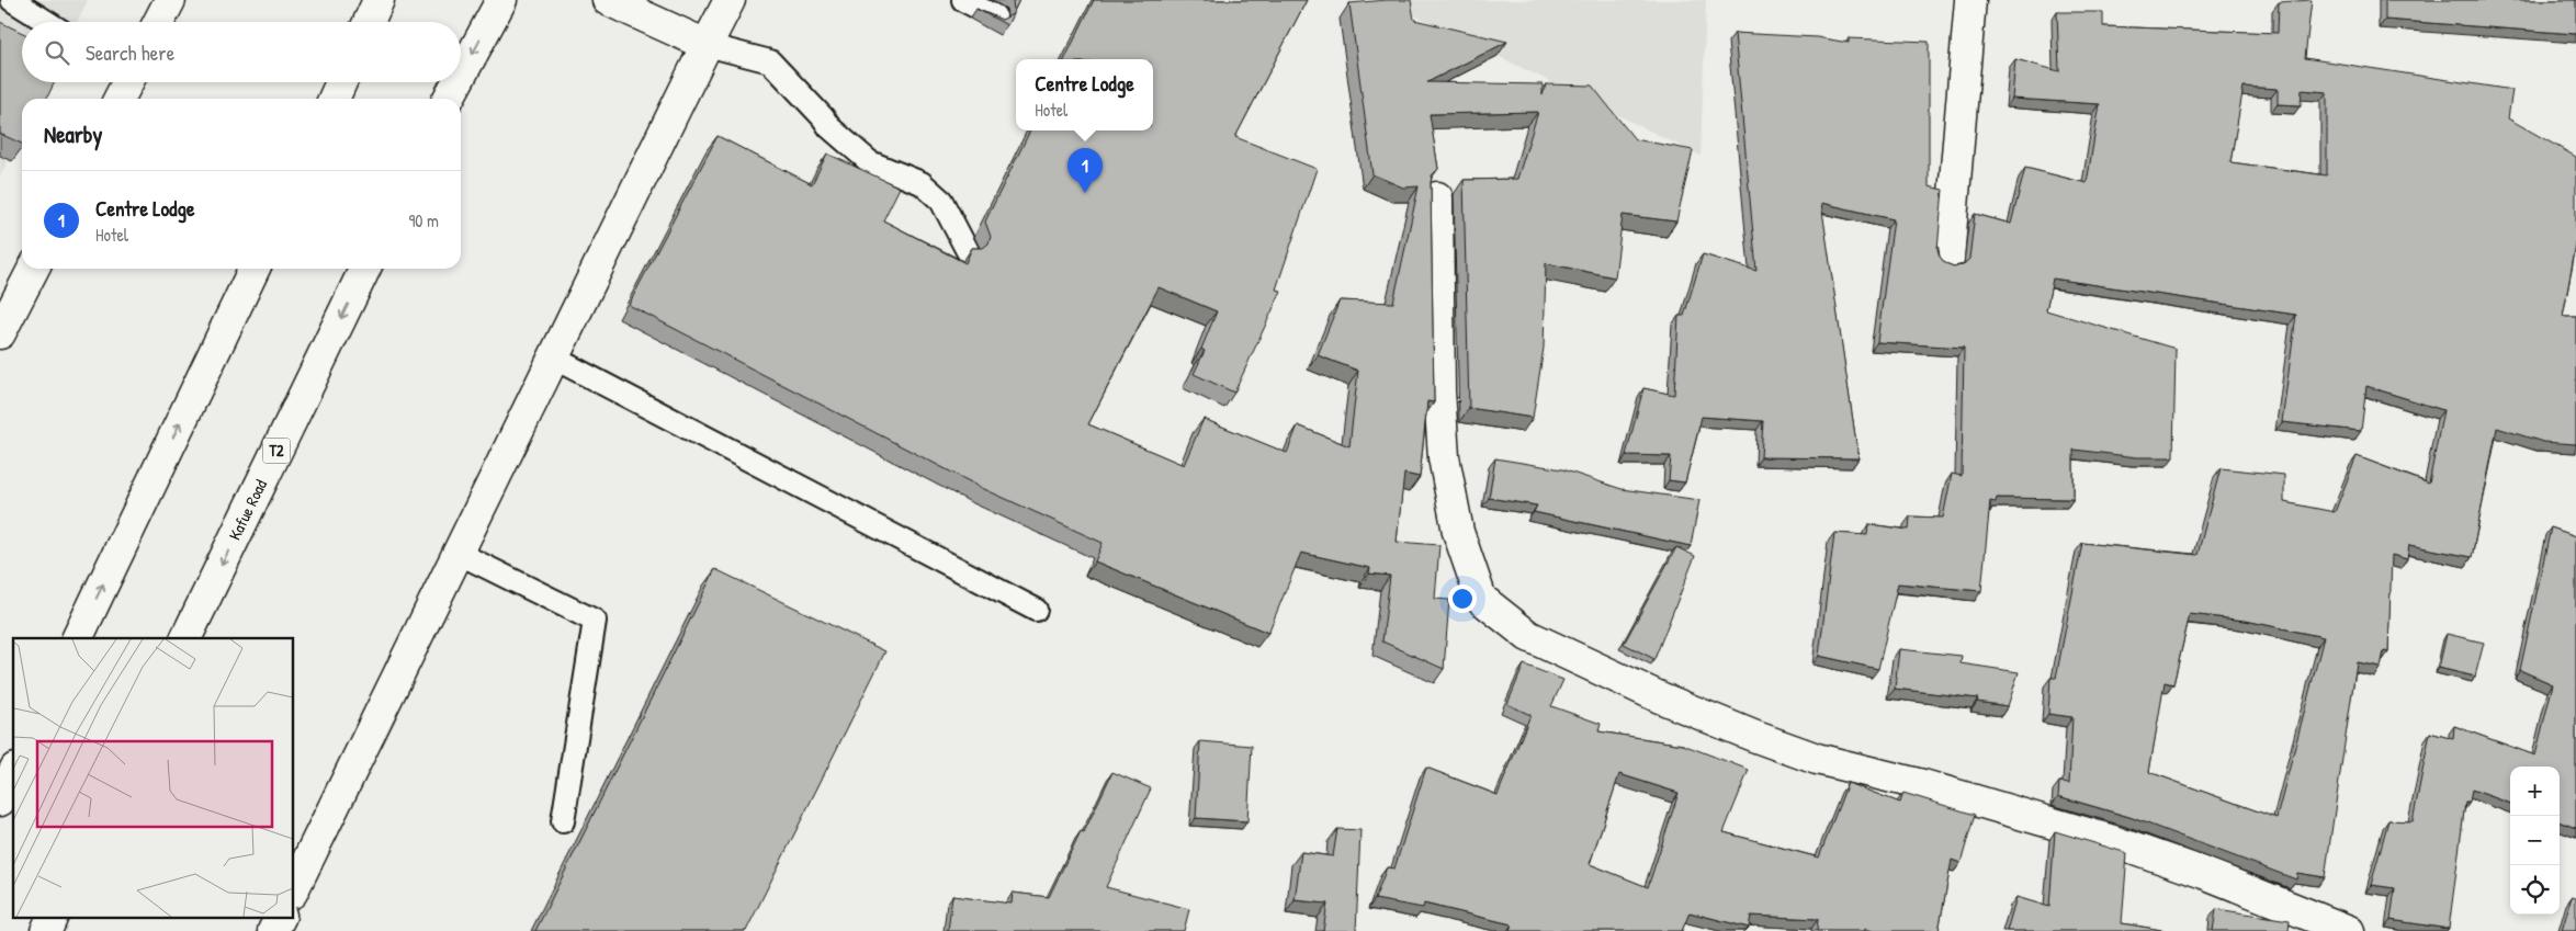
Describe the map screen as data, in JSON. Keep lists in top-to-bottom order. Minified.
{"streets":{"street":["T2","Kafue Road"]},"page":{"search":"Search here","popup":["Centre Lodge","Hotel"],"heading":"Nearby","pins":"1","list":[{"mark":"1","name":"Centre Lodge","note":"Hotel","value":"90 m"}],"map_buttons":["+","−"]}}
